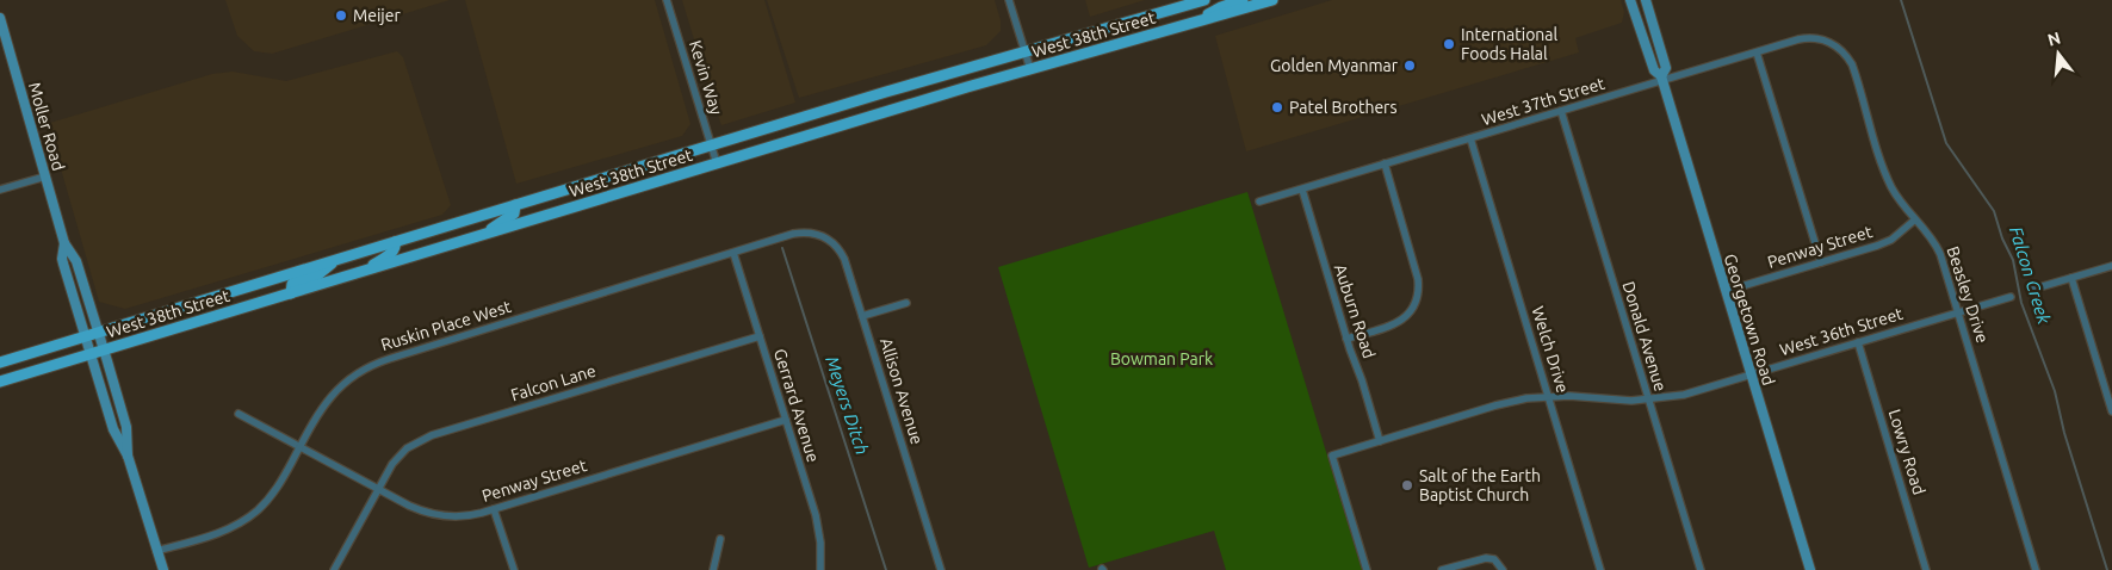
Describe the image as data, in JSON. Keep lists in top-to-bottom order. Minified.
{"streets":{"main road":["West 38th Street","Moller Road","Georgetown Road"],"street":["Kevin Way","West 37th Street","Penway Street","Beasley Drive","Auburn Road","Ruskin Place West","West 36th Street","Donald Avenue","Welch Drive","Falcon Lane","Allison Avenue","Gerrard Avenue","Lowry Road"]},"crossings":[["West 38th Street","Kevin Way"],["West 38th Street","Moller Road"],["West 37th Street","Beasley Drive"],["West 37th Street","Auburn Road"],["West 37th Street","Georgetown Road"],["West 37th Street","Donald Avenue"],["West 37th Street","Welch Drive"],["Moller Road","Ruskin Place West"],["Penway Street","Beasley Drive"],["Penway Street","Georgetown Road"],["Penway Street","Ruskin Place West"],["Penway Street","Falcon Lane"],["Penway Street","Gerrard Avenue"],["Beasley Drive","West 36th Street"],["Auburn Road","West 36th Street"],["Georgetown Road","West 36th Street"],["Ruskin Place West","Allison Avenue"],["Ruskin Place West","Gerrard Avenue"],["West 36th Street","Donald Avenue"],["West 36th Street","Welch Drive"],["West 36th Street","Lowry Road"],["Falcon Lane","Gerrard Avenue"]],"water":["Falcon Creek","Meyers Ditch"],"parks":["Bowman Park"],"places":["Meijer","International Foods Halal","Golden Myanmar","Patel Brothers","Salt of the Earth Baptist Church"],"north":"top"}
